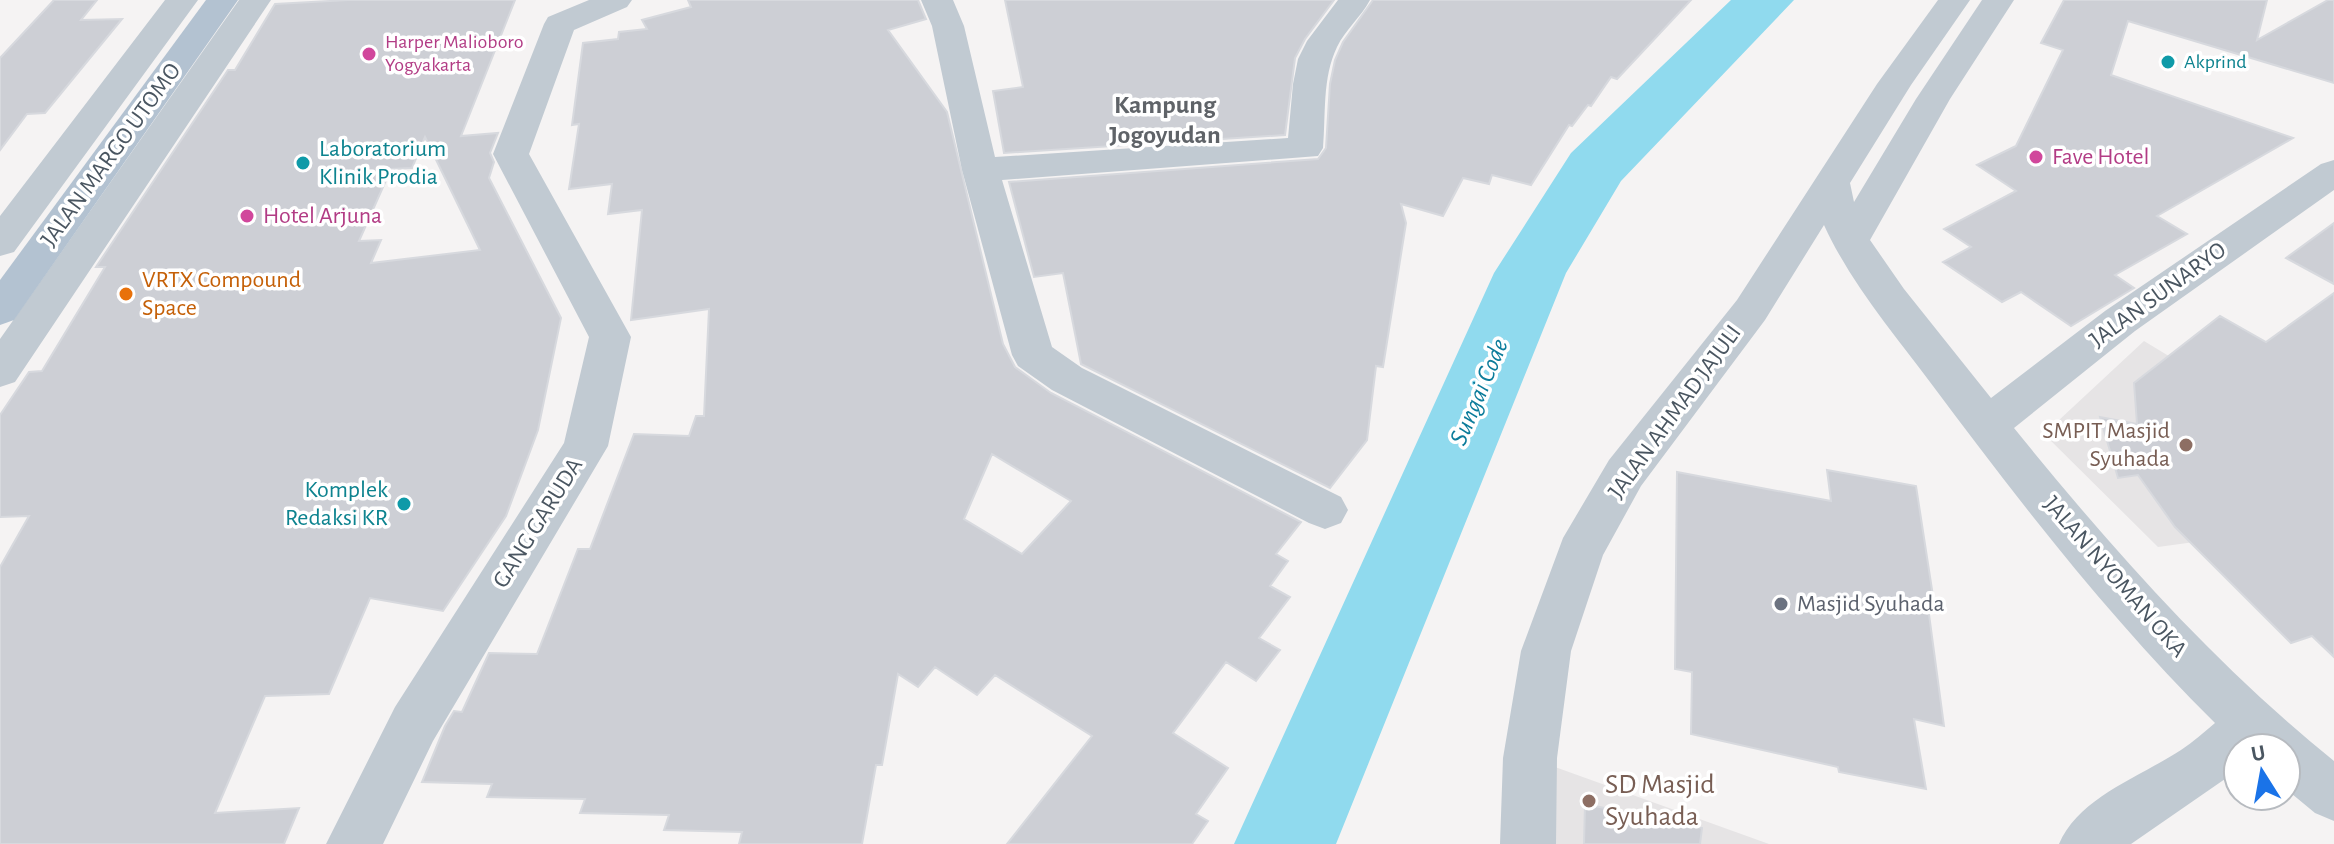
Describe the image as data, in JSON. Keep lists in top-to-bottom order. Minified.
{"streets":{"main road":["JALAN MARGO UTOMO"],"street":["JALAN SUNARYO","JALAN AHMAD JAJULI","GANG GARUDA","JALAN NYOMAN OKA"]},"crossings":[["JALAN SUNARYO","JALAN NYOMAN OKA"],["JALAN AHMAD JAJULI","JALAN NYOMAN OKA"]],"districts":["Kampung Jogoyudan"],"water":["Sungai Code"],"places":["Harper Malioboro Yogyakarta","Akprind","Fave Hotel","Laboratorium Klinik Prodia","Hotel Arjuna","VRTX Compound Space","SMPIT Masjid Syuhada","Komplek Redaksi KR","Masjid Syuhada","SD Masjid Syuhada"],"north":"top"}
